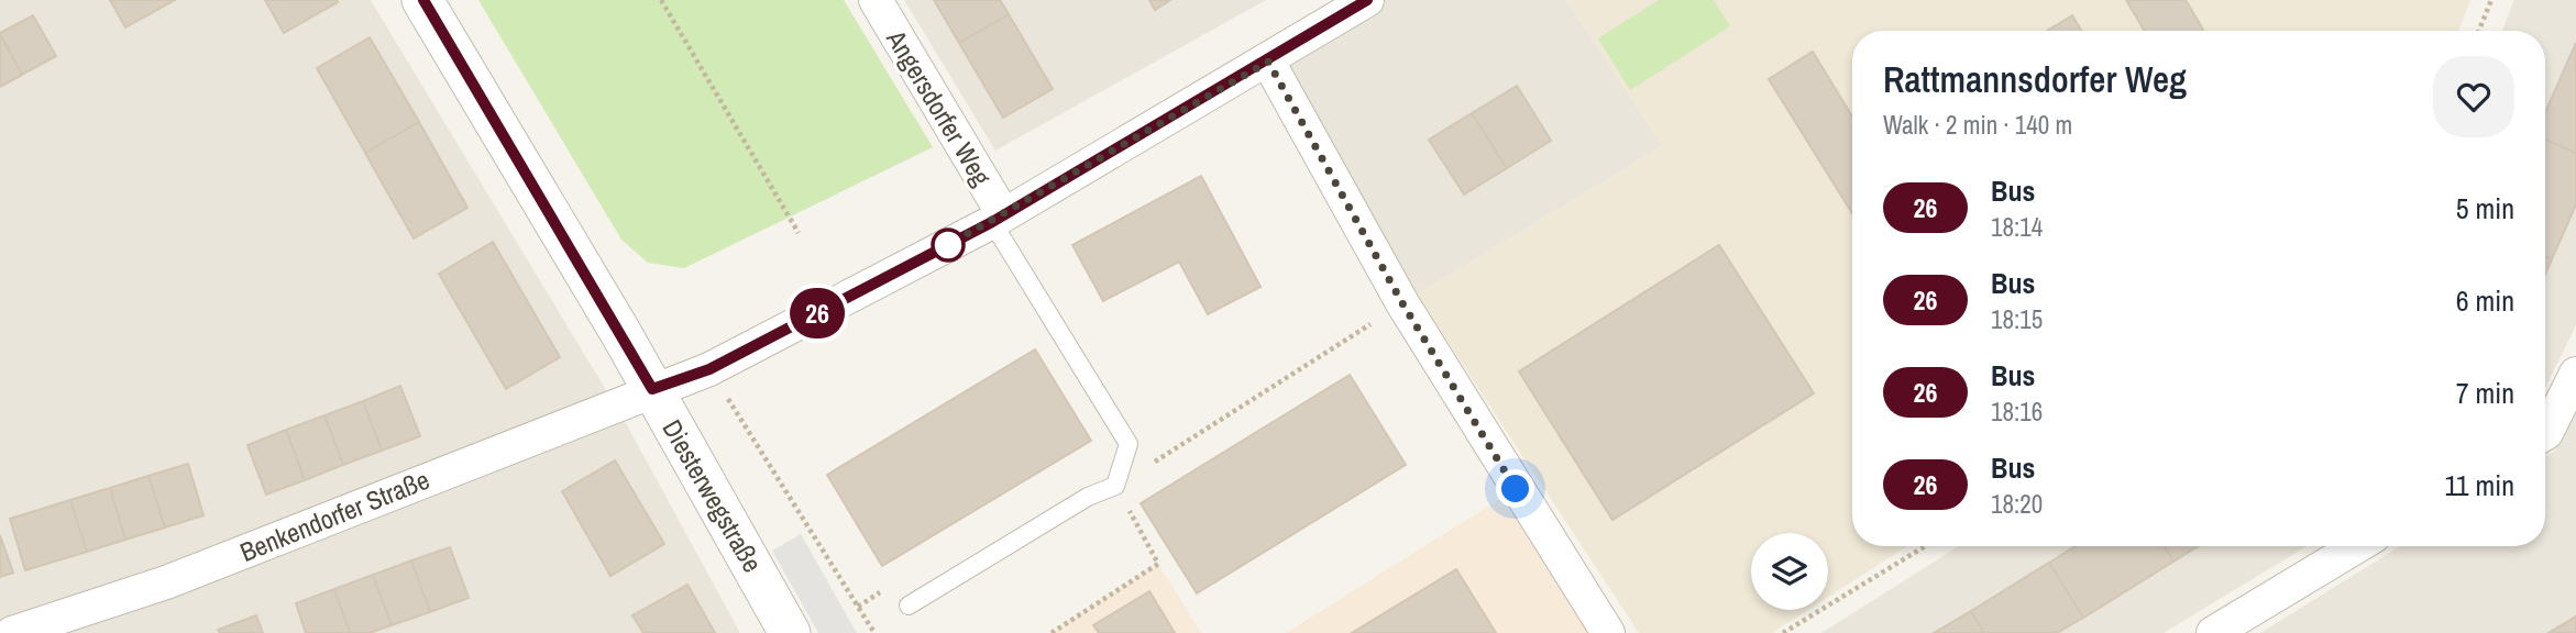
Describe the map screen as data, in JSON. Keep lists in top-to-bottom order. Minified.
{"streets":{"street":["Angersdorfer Weg","Diesterwegstraße","Benkendorfer Straße"]},"crossings":[["Angersdorfer Weg","Benkendorfer Straße"],["Diesterwegstraße","Benkendorfer Straße"]],"lines":["bus line 26"],"page":{"on_map":"26","heading":["Rattmannsdorfer Weg","Walk · 2 min · 140 m"],"list":[{"mark":"26","name":"Bus","note":"18:14","value":"5 min"},{"mark":"26","name":"Bus","note":"18:15","value":"6 min"},{"mark":"26","name":"Bus","note":"18:16","value":"7 min"},{"mark":"26","name":"Bus","note":"18:20","value":"11 min"}]}}
